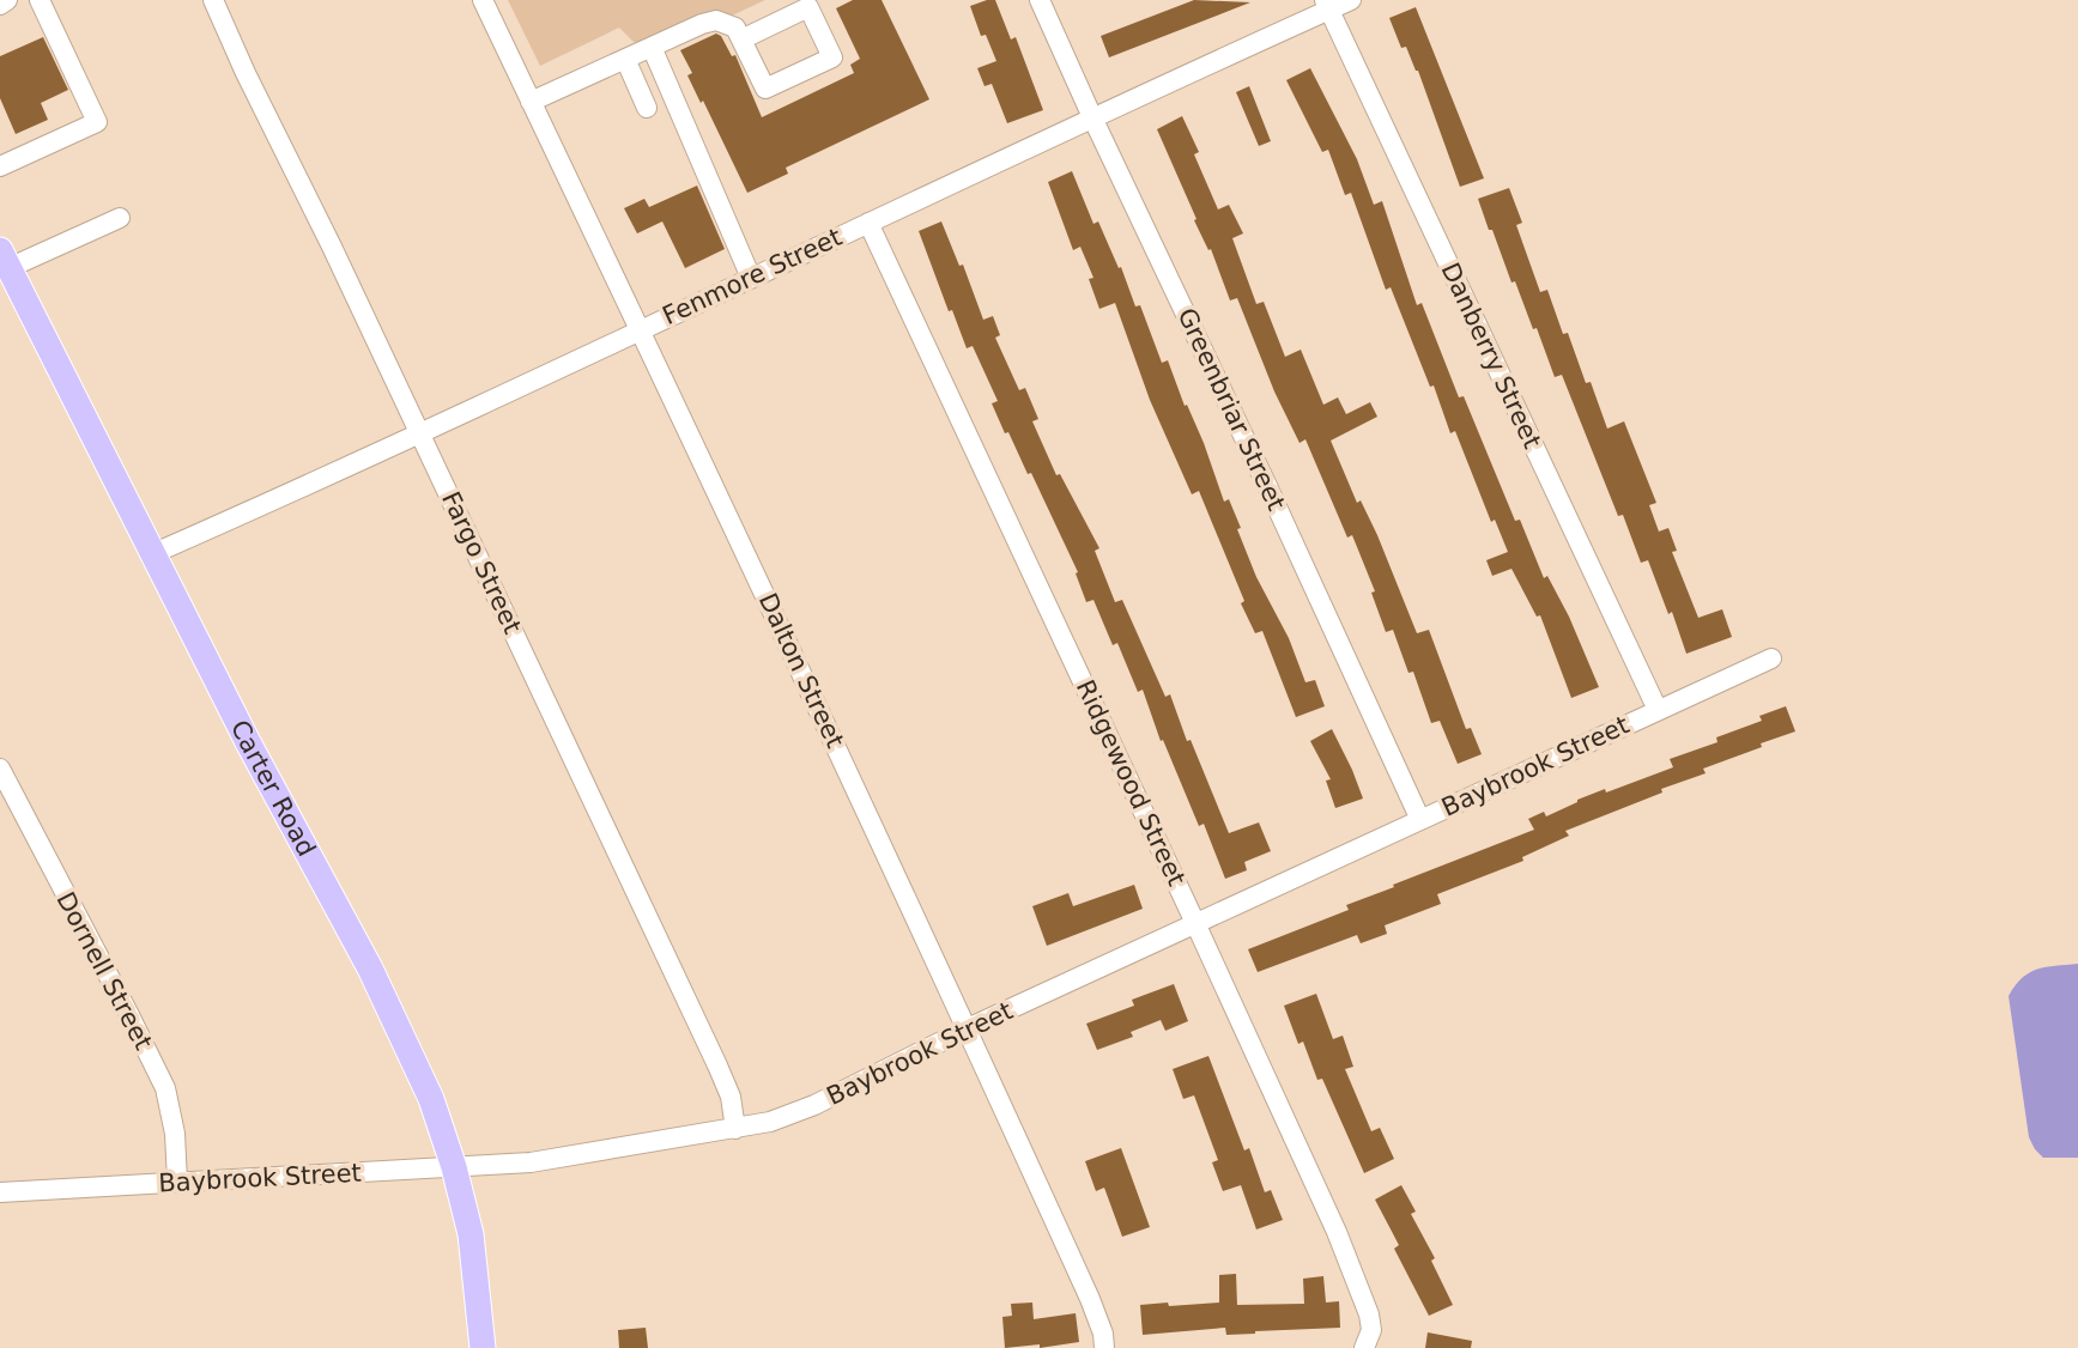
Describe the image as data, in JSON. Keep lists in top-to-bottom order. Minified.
{"streets":{"main road":["Carter Road"],"street":["Fenmore Street","Danberry Street","Greenbriar Street","Fargo Street","Dalton Street","Baybrook Street","Ridgewood Street","Dornell Street"]},"crossings":[["Fenmore Street","Danberry Street"],["Fenmore Street","Greenbriar Street"],["Fenmore Street","Fargo Street"],["Fenmore Street","Dalton Street"],["Fenmore Street","Ridgewood Street"],["Fenmore Street","Carter Road"],["Danberry Street","Baybrook Street"],["Greenbriar Street","Baybrook Street"],["Fargo Street","Baybrook Street"],["Dalton Street","Baybrook Street"],["Baybrook Street","Ridgewood Street"],["Baybrook Street","Carter Road"],["Baybrook Street","Dornell Street"]]}
